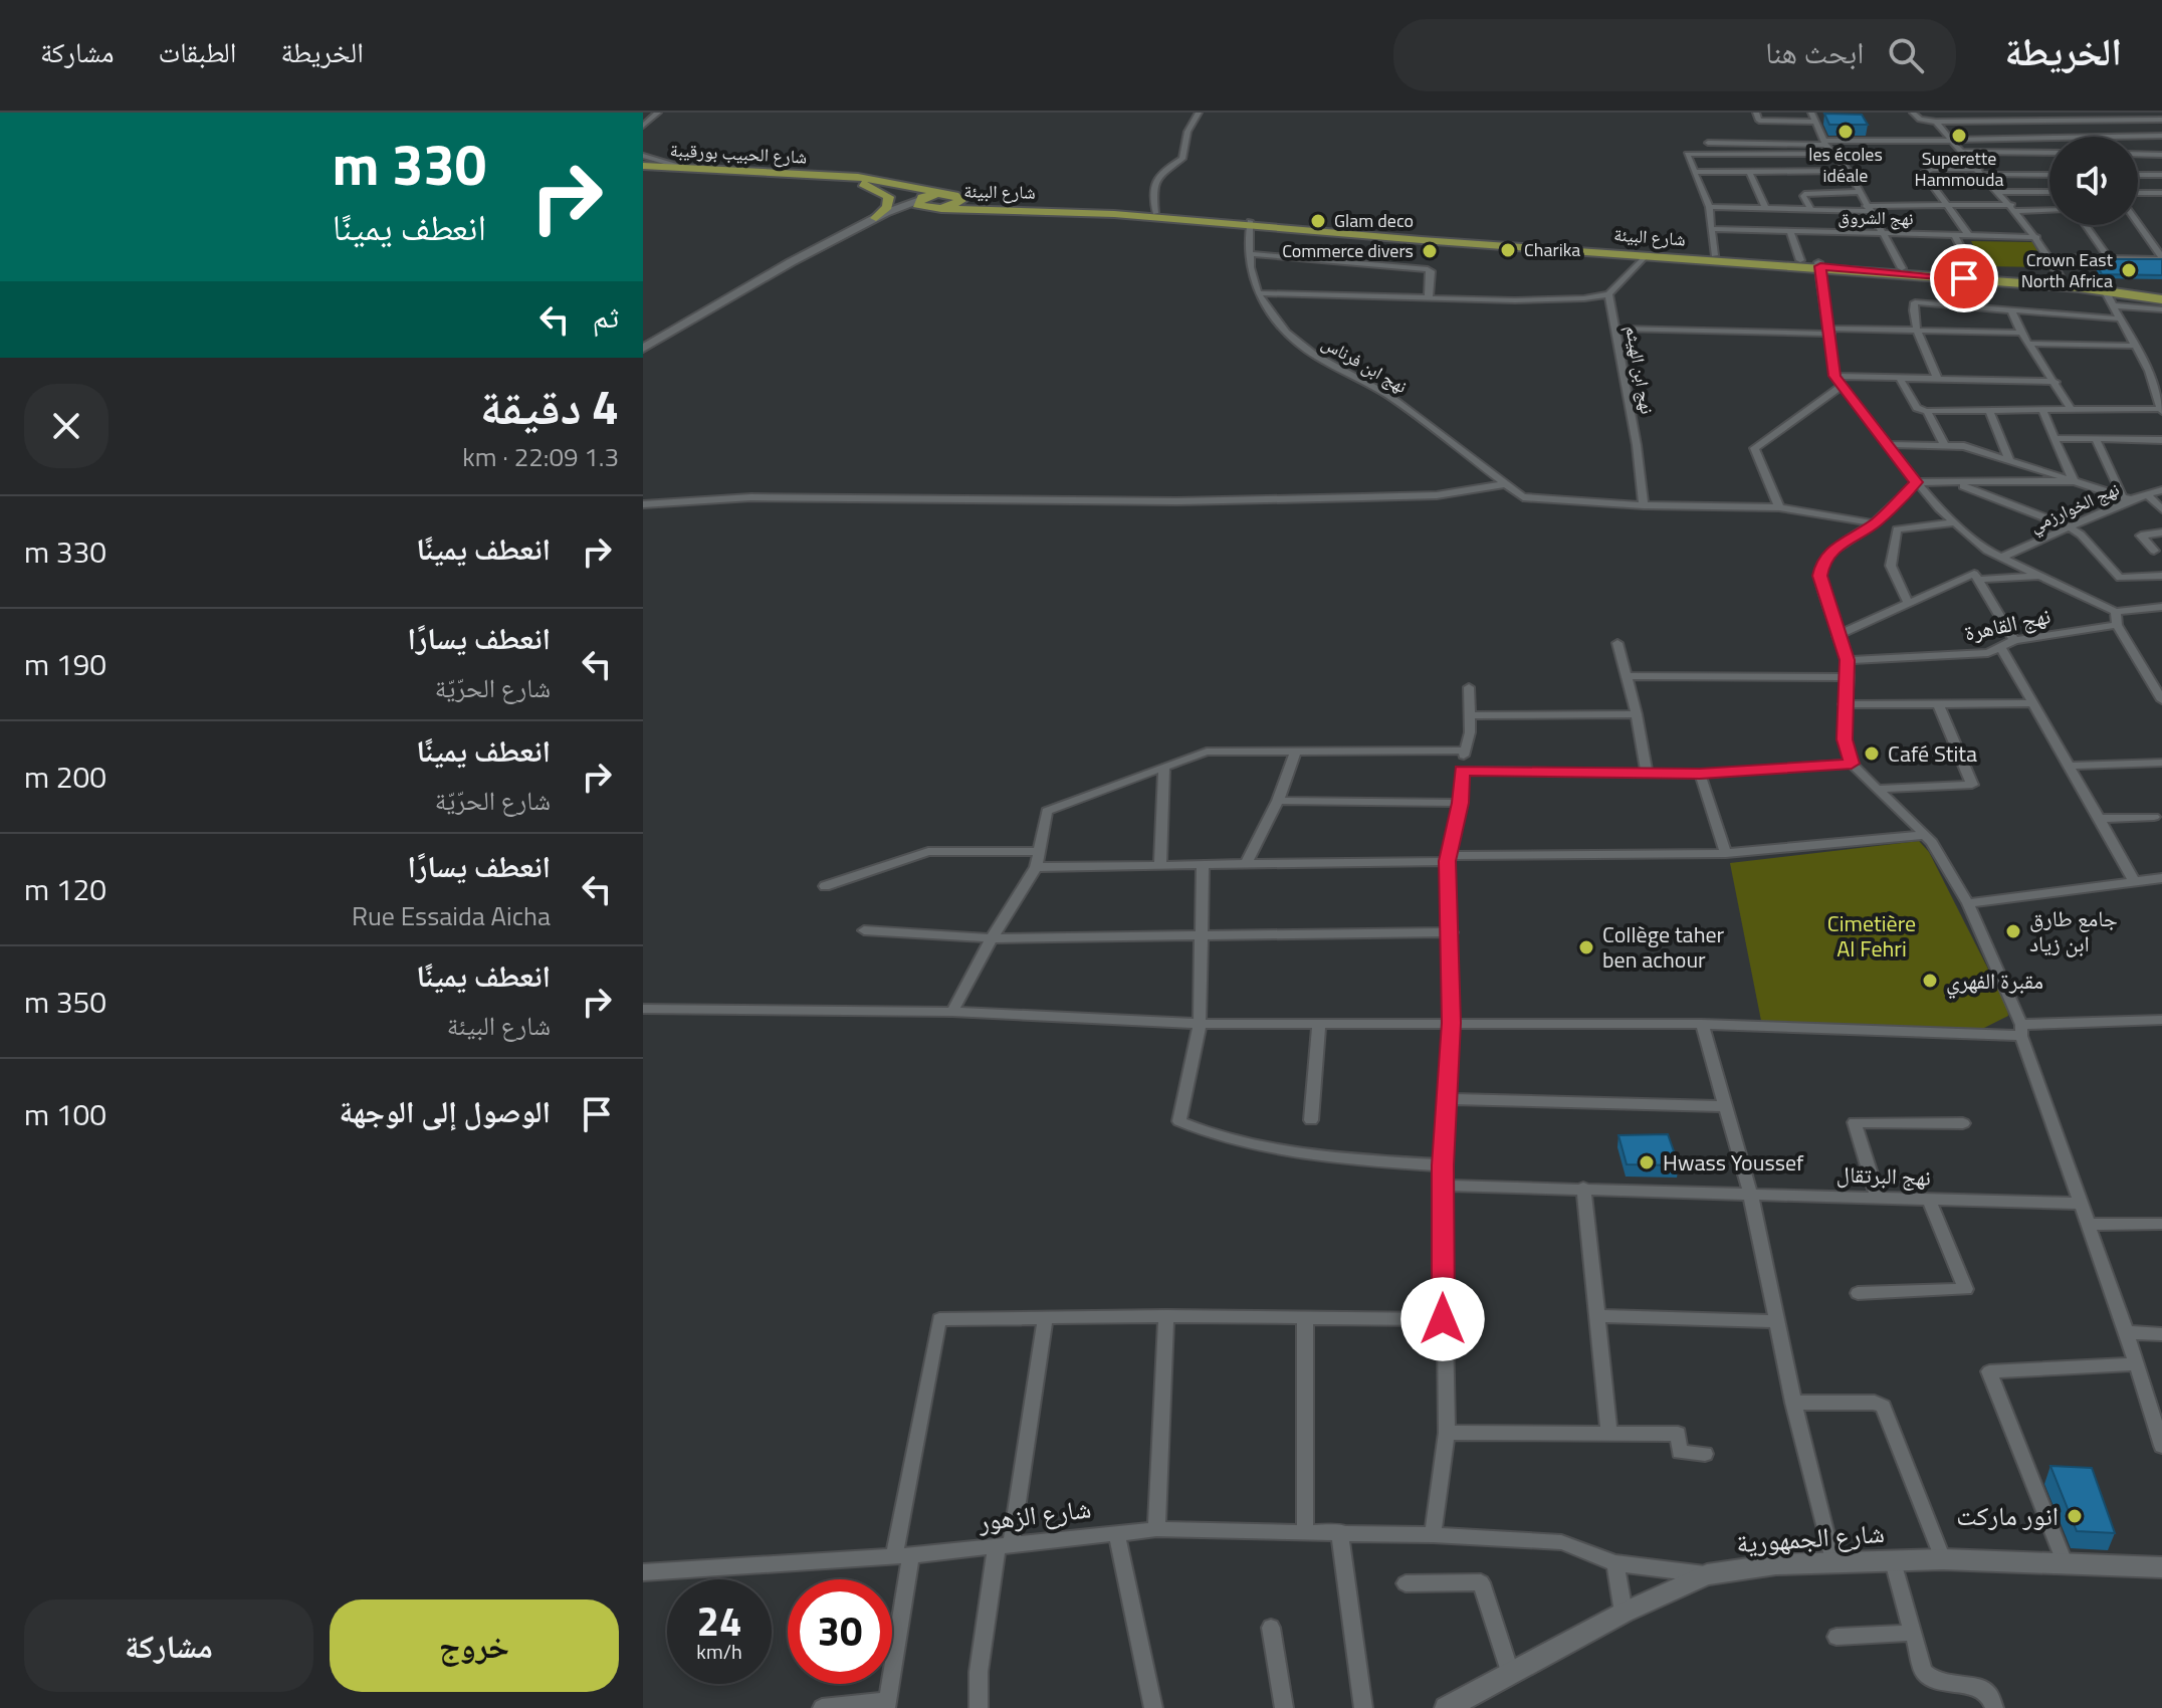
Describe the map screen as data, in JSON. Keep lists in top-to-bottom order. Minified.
{"streets":{"main road":["شارع الحبيب بورقيبة","شارع البيئة"],"street":["نهج الشروق","نهج ابن فرناس","نهج ابن الهيثم","نهج الخوارزمي","نهج القاهرة","نهج البرتقال","شارع الزهور","شارع الجمهورية"]},"crossings":[["شارع البيئة","نهج ابن فرناس"],["نهج ابن فرناس","نهج ابن الهيثم"],["شارع الزهور","شارع الجمهورية"]],"parks":["Cimetière Al Fehri"],"places":["les écoles idéale","Superette Hammouda","Glam deco","Charika","Commerce divers","Crown East North Africa","Café Stita","جامع طارق ابن زياد","Collège taher ben achour","مقبرة الفهري","Hwass Youssef","انور ماركت"],"page":{"header":"الخريطة","search":"ابحث هنا","nav":["الخريطة","الطبقات","مشاركة"],"turn":["330 m","انعطف يمينًا"],"then":"ثم","heading":["4 دقيقة","1.3 km · 22:09"],"list":[{"name":"انعطف يمينًا","value":"330 m"},{"name":"انعطف يسارًا","note":"شارع الحرّيّة","value":"190 m"},{"name":"انعطف يمينًا","note":"شارع الحرّيّة","value":"200 m"},{"name":"انعطف يسارًا","note":"Rue Essaida Aicha","value":"120 m"},{"name":"انعطف يمينًا","note":"شارع البيئة","value":"350 m"},{"name":"الوصول إلى الوجهة","value":"100 m"}],"speed":"24 km/h","limit":"30","buttons":["خروج","مشاركة"]}}
